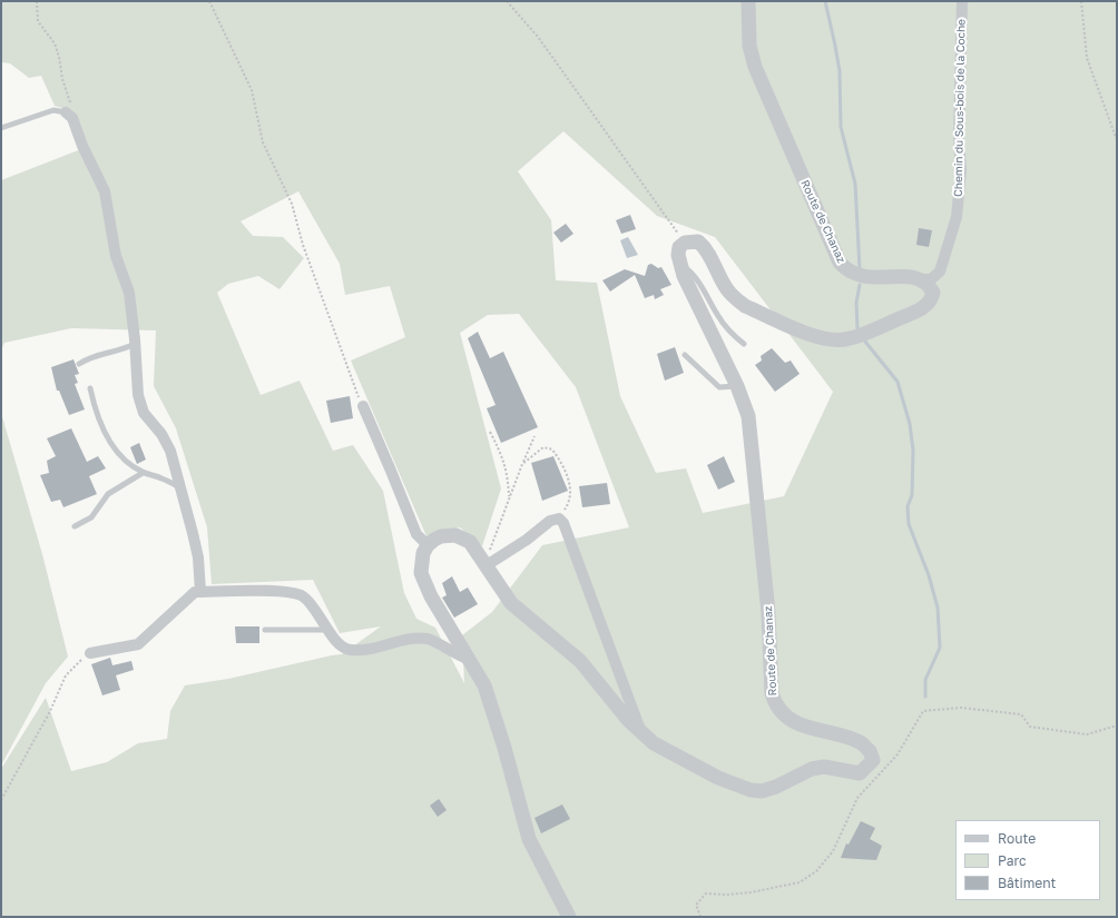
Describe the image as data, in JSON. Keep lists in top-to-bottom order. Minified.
{"streets":{"street":["Chemin du Sous-bois de la Coche","Route de Chanaz"]},"crossings":[["Chemin du Sous-bois de la Coche","Route de Chanaz"]],"legend":["Route","Parc","Bâtiment"]}
